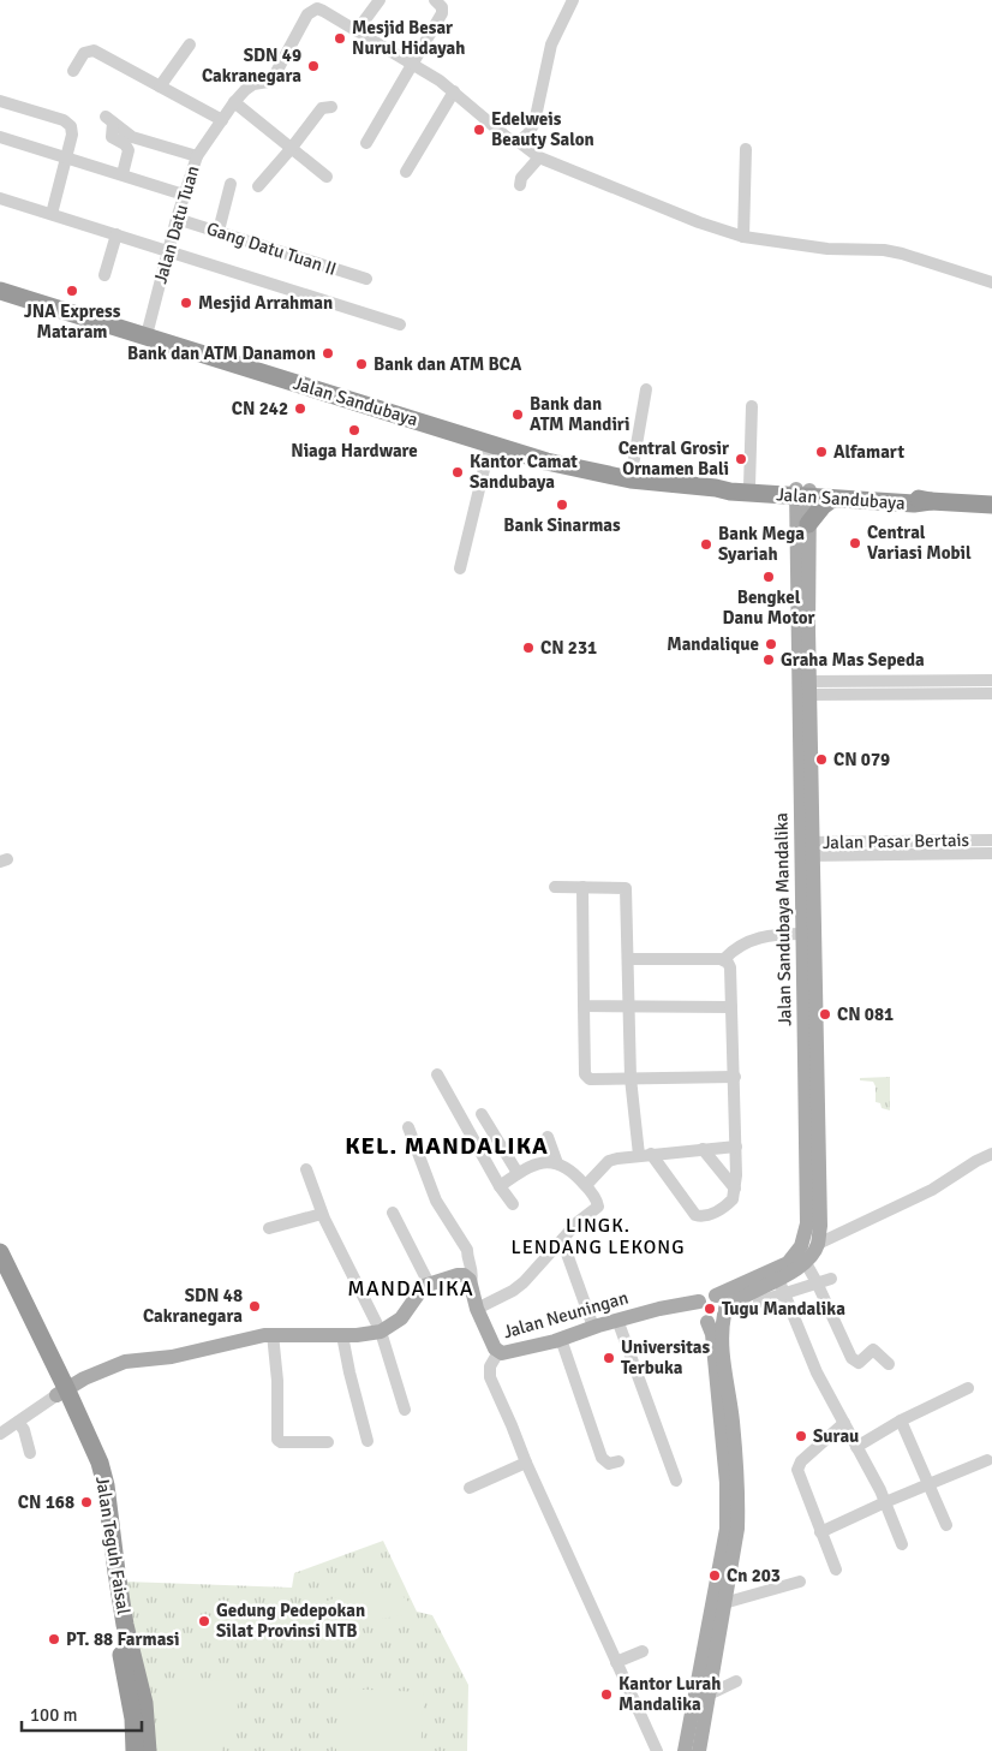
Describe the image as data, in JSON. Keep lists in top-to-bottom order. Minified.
{"streets":{"highway":["Jalan Sandubaya","Jalan Teguh Faisal"],"main road":["Jalan Sandubaya Mandalika","Jalan Neuningan"],"street":["Jalan Datu Tuan","Gang Datu Tuan II","Jalan Pasar Bertais"]},"crossings":[["Jalan Datu Tuan","Gang Datu Tuan II"],["Jalan Datu Tuan","Jalan Sandubaya"],["Jalan Sandubaya","Jalan Sandubaya Mandalika"],["Jalan Pasar Bertais","Jalan Sandubaya Mandalika"],["Jalan Sandubaya Mandalika","Jalan Neuningan"]],"districts":["KEL. MANDALIKA","LINGK. LENDANG LEKONG","MANDALIKA"],"places":["Mesjid Besar Nurul Hidayah","SDN 49 Cakranegara","Edelweis Beauty Salon","JNA Express Mataram","Mesjid Arrahman","Bank dan ATM Danamon","Bank dan ATM BCA","CN 242","Bank dan ATM Mandiri","Niaga Hardware","Alfamart","Central Grosir Ornamen Bali","Kantor Camat Sandubaya","Bank Sinarmas","Central Variasi Mobil","Bank Mega Syariah","Bengkel Danu Motor","Mandalique","CN 231","Graha Mas Sepeda","CN 079","CN 081","SDN 48 Cakranegara","Tugu Mandalika","Universitas Terbuka","Surau","CN 168","Cn 203","Gedung Pedepokan Silat Provinsi NTB","PT. 88 Farmasi","Kantor Lurah Mandalika"],"scale_bar":"100 m"}
